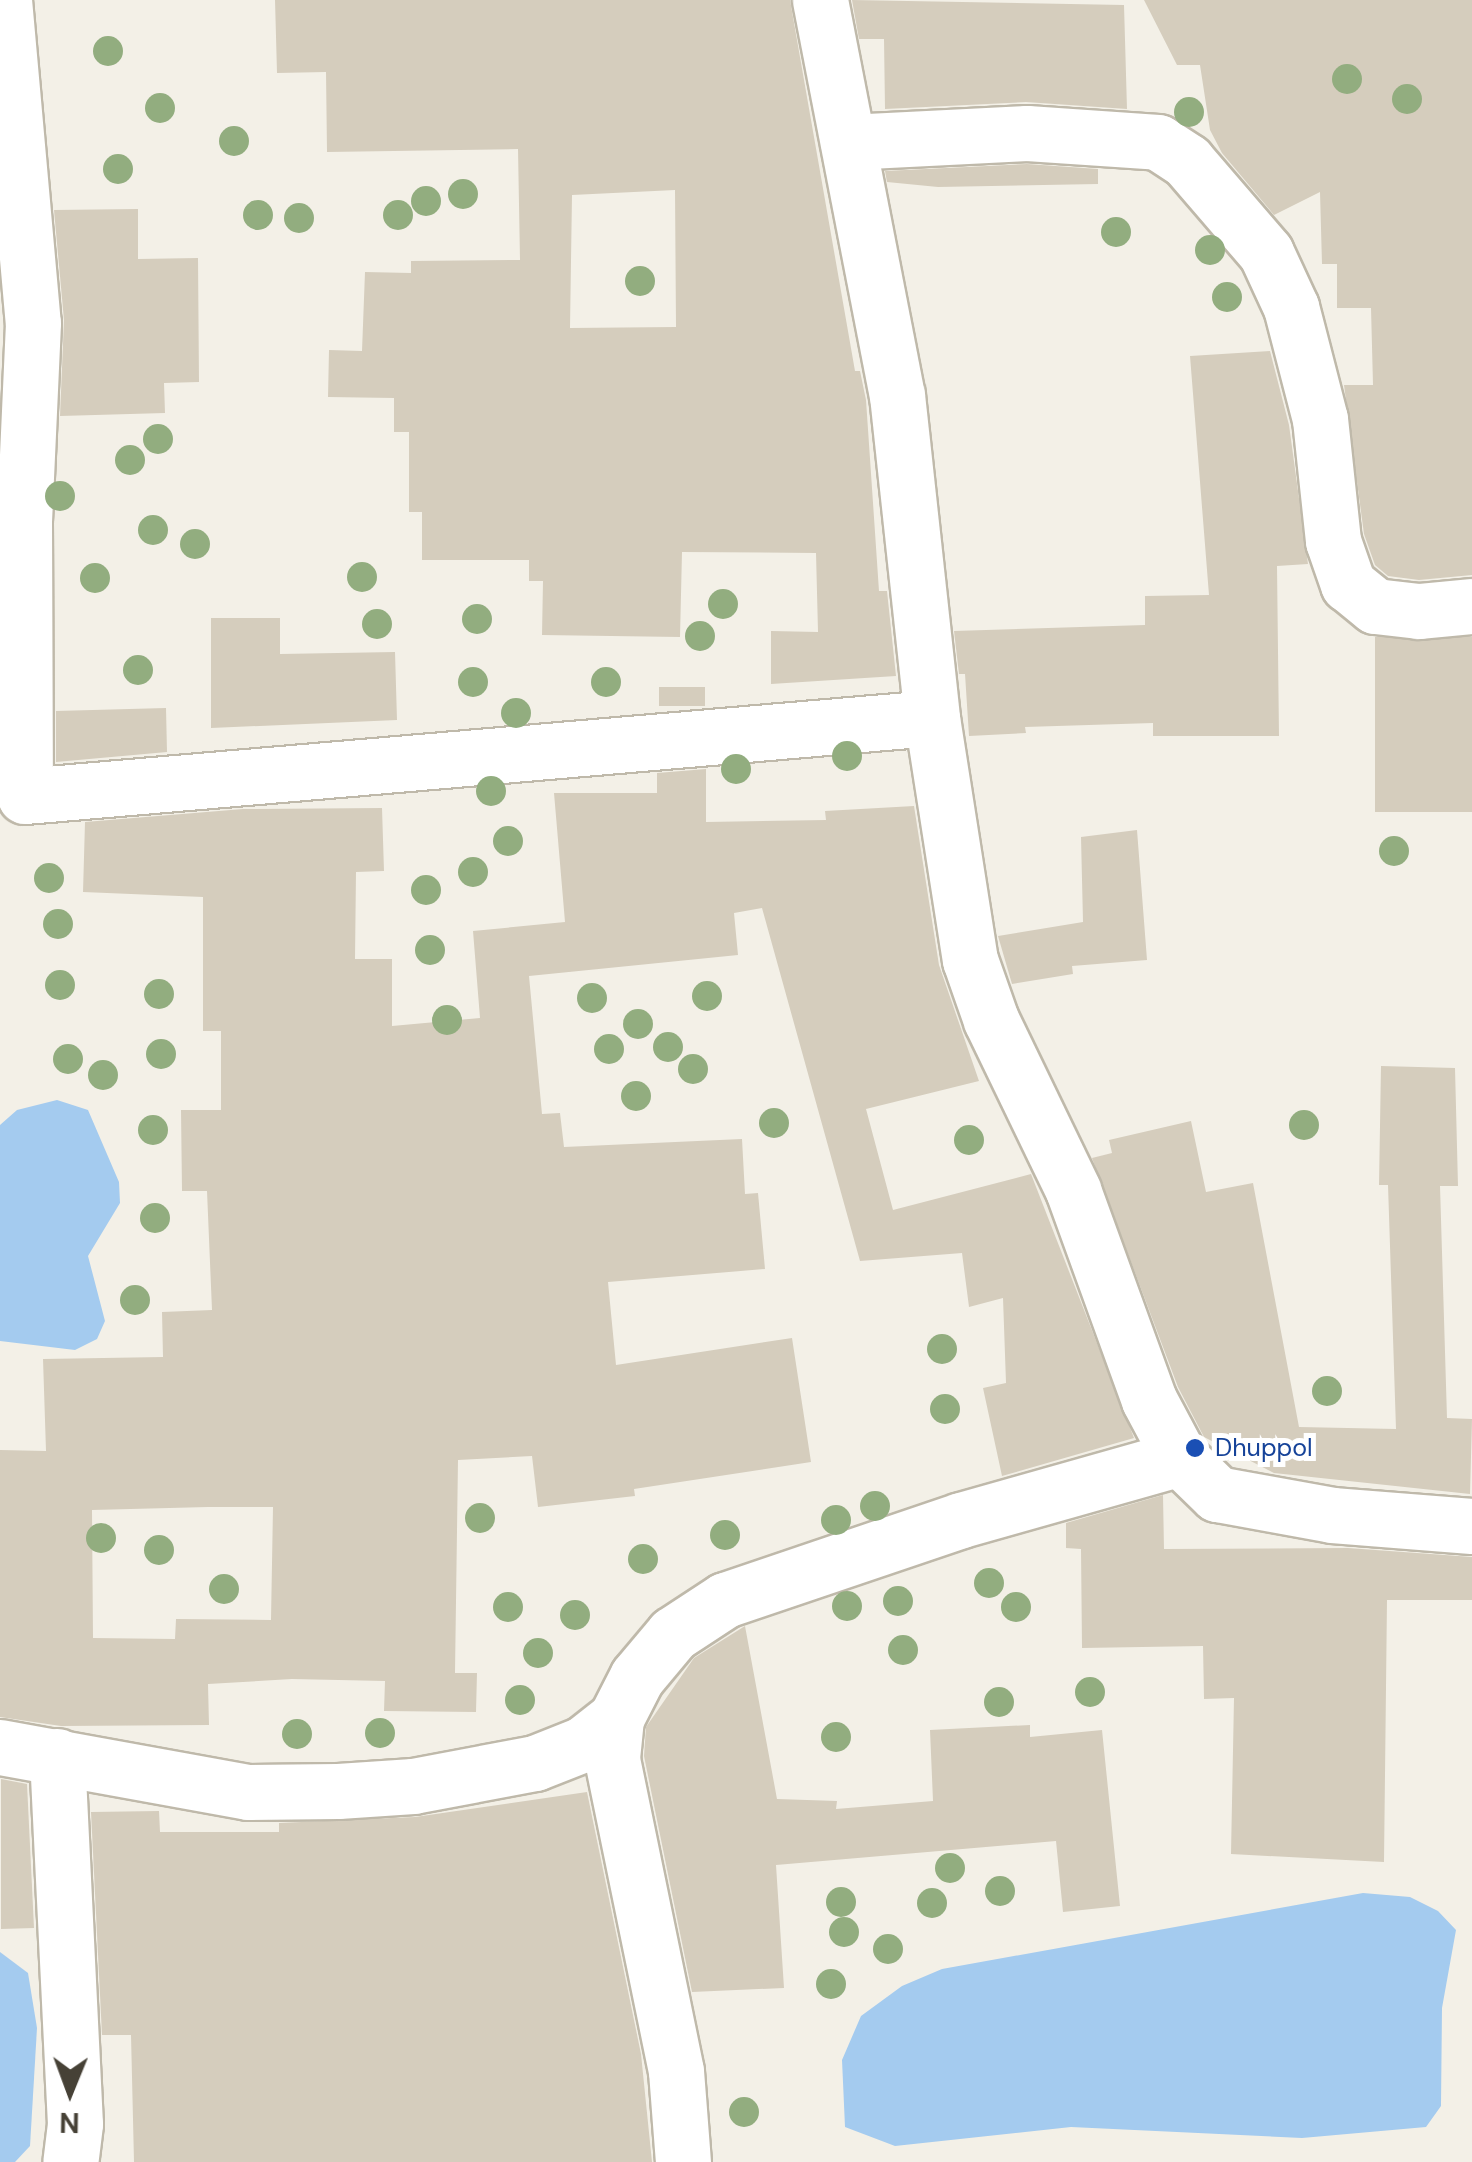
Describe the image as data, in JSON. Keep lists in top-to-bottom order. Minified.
{"places":["Dhuppol"],"north":"bottom"}
